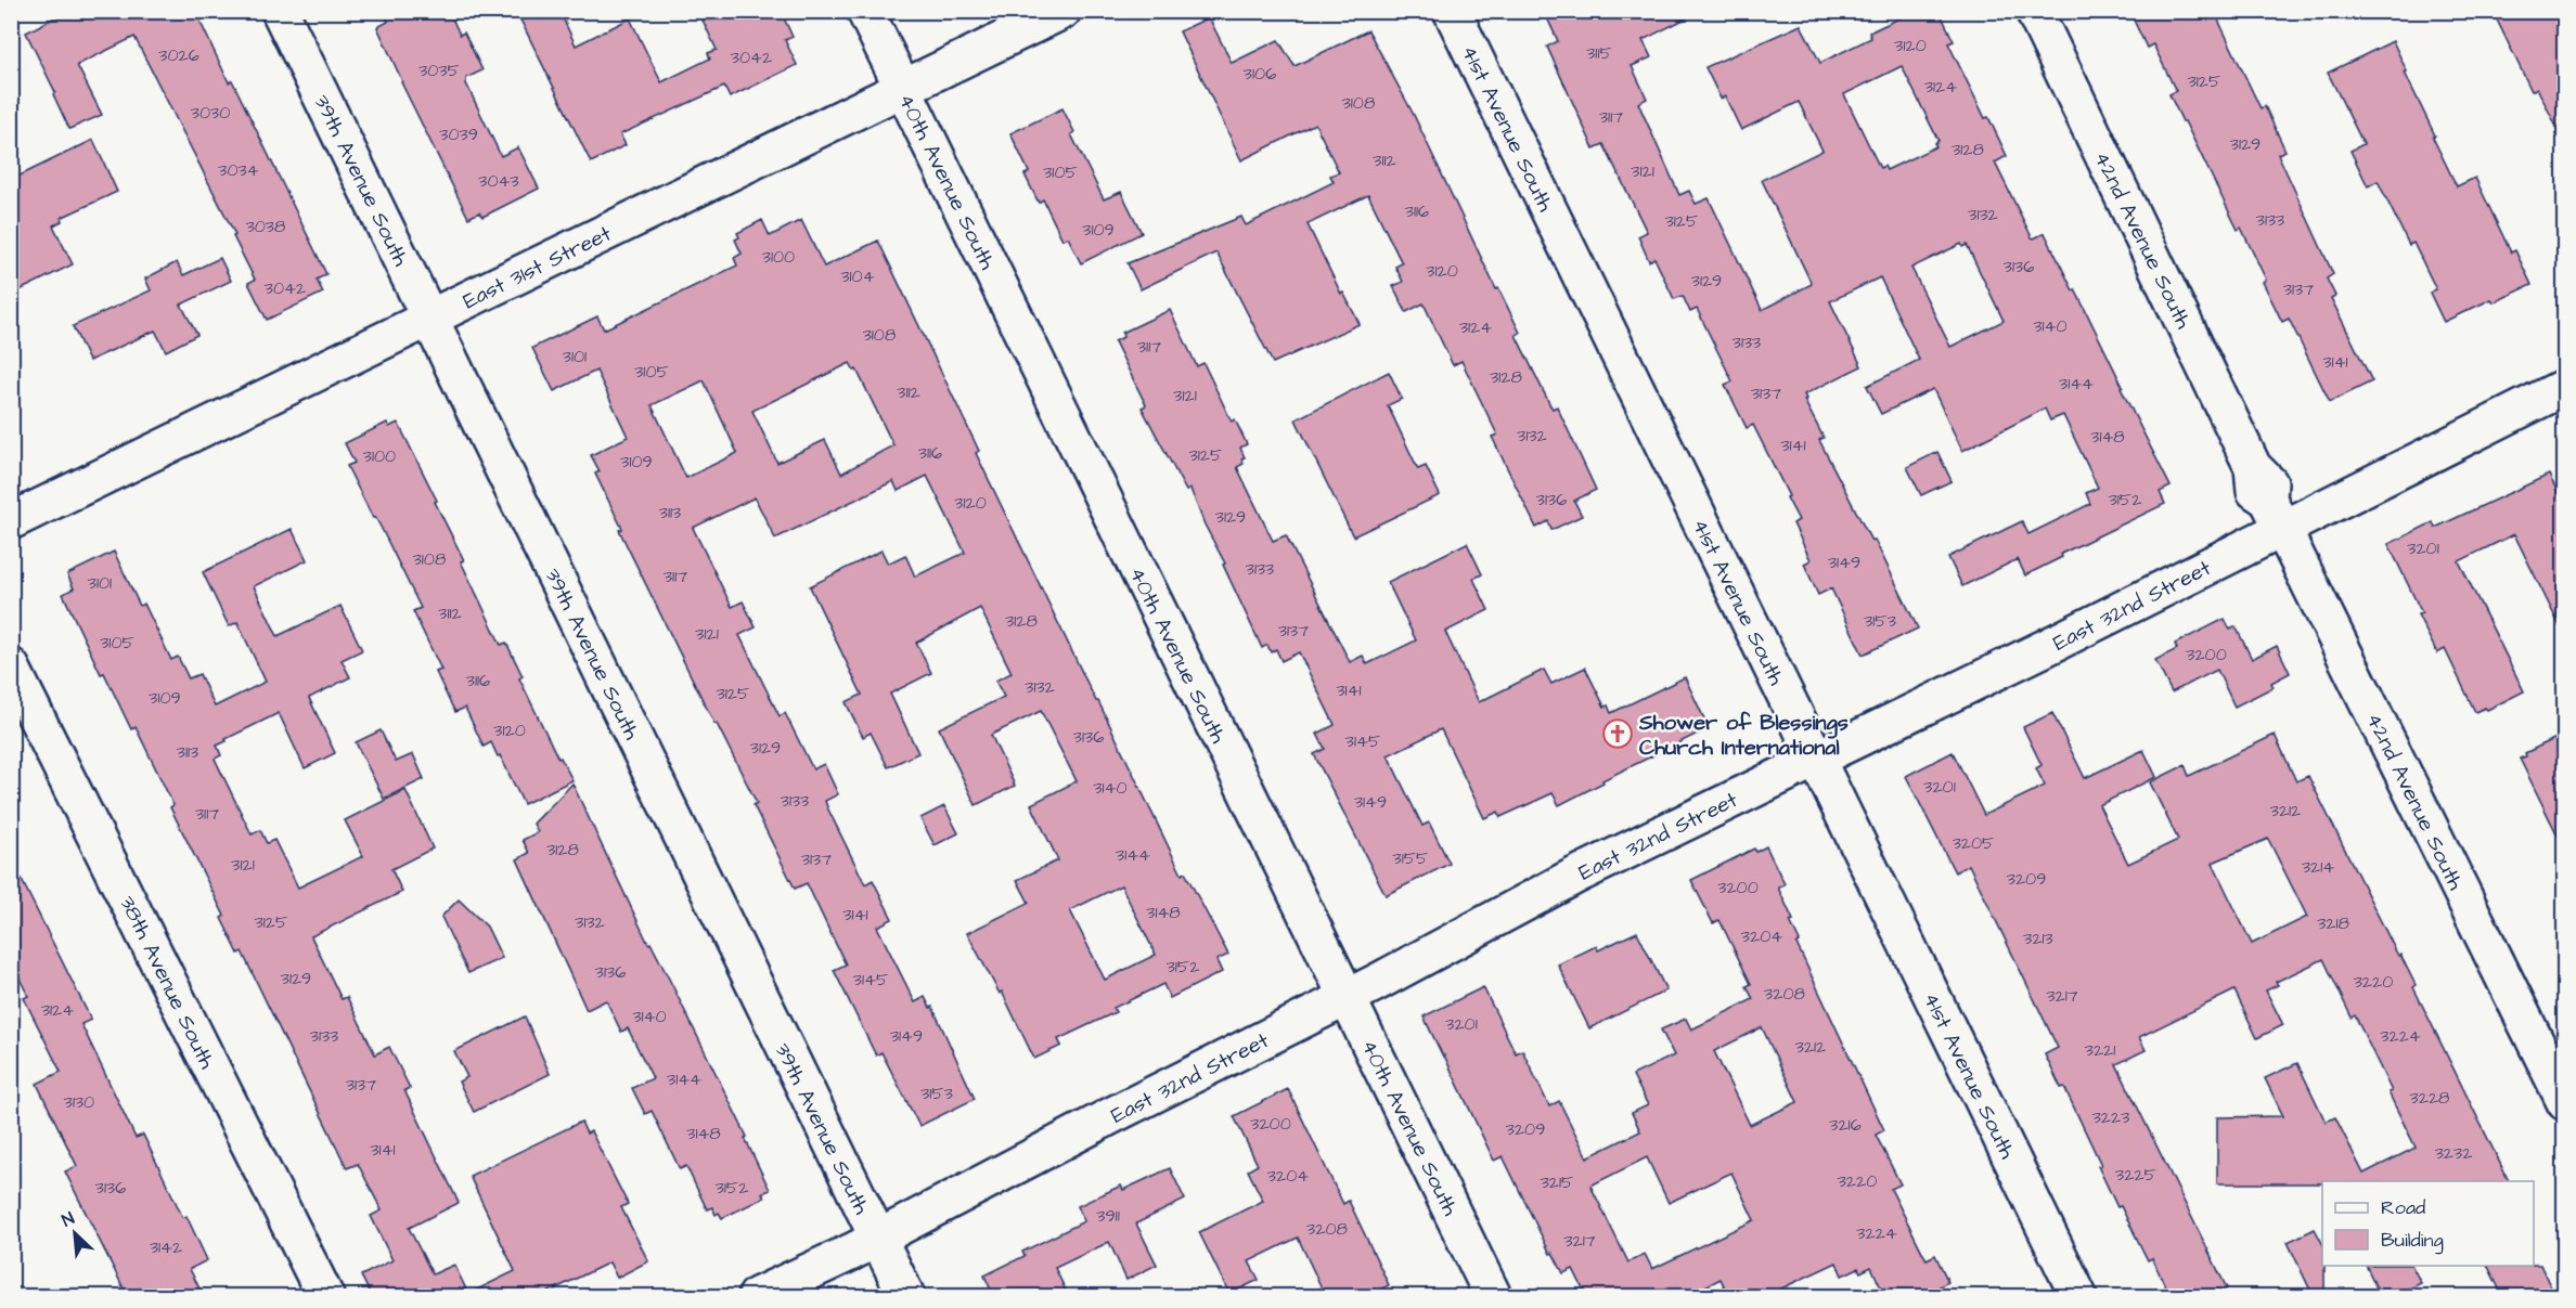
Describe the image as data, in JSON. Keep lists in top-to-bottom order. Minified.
{"streets":{"street":["41st Avenue South","39th Avenue South","40th Avenue South","42nd Avenue South","East 31st Street","East 32nd Street","38th Avenue South"]},"crossings":[["41st Avenue South","East 32nd Street"],["39th Avenue South","East 31st Street"],["39th Avenue South","East 32nd Street"],["40th Avenue South","East 31st Street"],["40th Avenue South","East 32nd Street"],["42nd Avenue South","East 32nd Street"]],"places":{"church":["Shower of Blessings Church International"]},"house_numbers":["3120","3115","3026","3042","3035","3106","3125","3124","3108","3030","3117","3039","3129","3128","3112","3034","3121","3105","3043","3116","3132","3133","3125","3038","3109","3100","3136","3120","3104","3129","3042","3137","3140","3124","3108","3133","3117","3101","3141","3105","3128","3144","3112","3137","3121","3132","3148","3141","3116","3125","3100","3109","3136","3152","3120","3113","3129","3201","3108","3149","3133","3117","3101","3112","3128","3153","3137","3121","3105","3200","3116","3132","3141","3125","3109","3120","3136","3145","3129","3113","3201","3140","3133","3149","3212","3117","3205","3128","3144","3155","3137","3121","3214","3209","3200","3148","3141","3125","3132","3218","3204","3213","3152","3136","3129","3145","3220","3208","3217","3124","3140","3201","3133","3149","3224","3212","3221","3144","3137","3153","3228","3130","3223","3200","3216","3209","3148","3141","3232","3225","3204","3220","3215","3136","3152","3911","3208","3224","3217","3142"],"legend":["Road","Building"],"north":"top left"}
